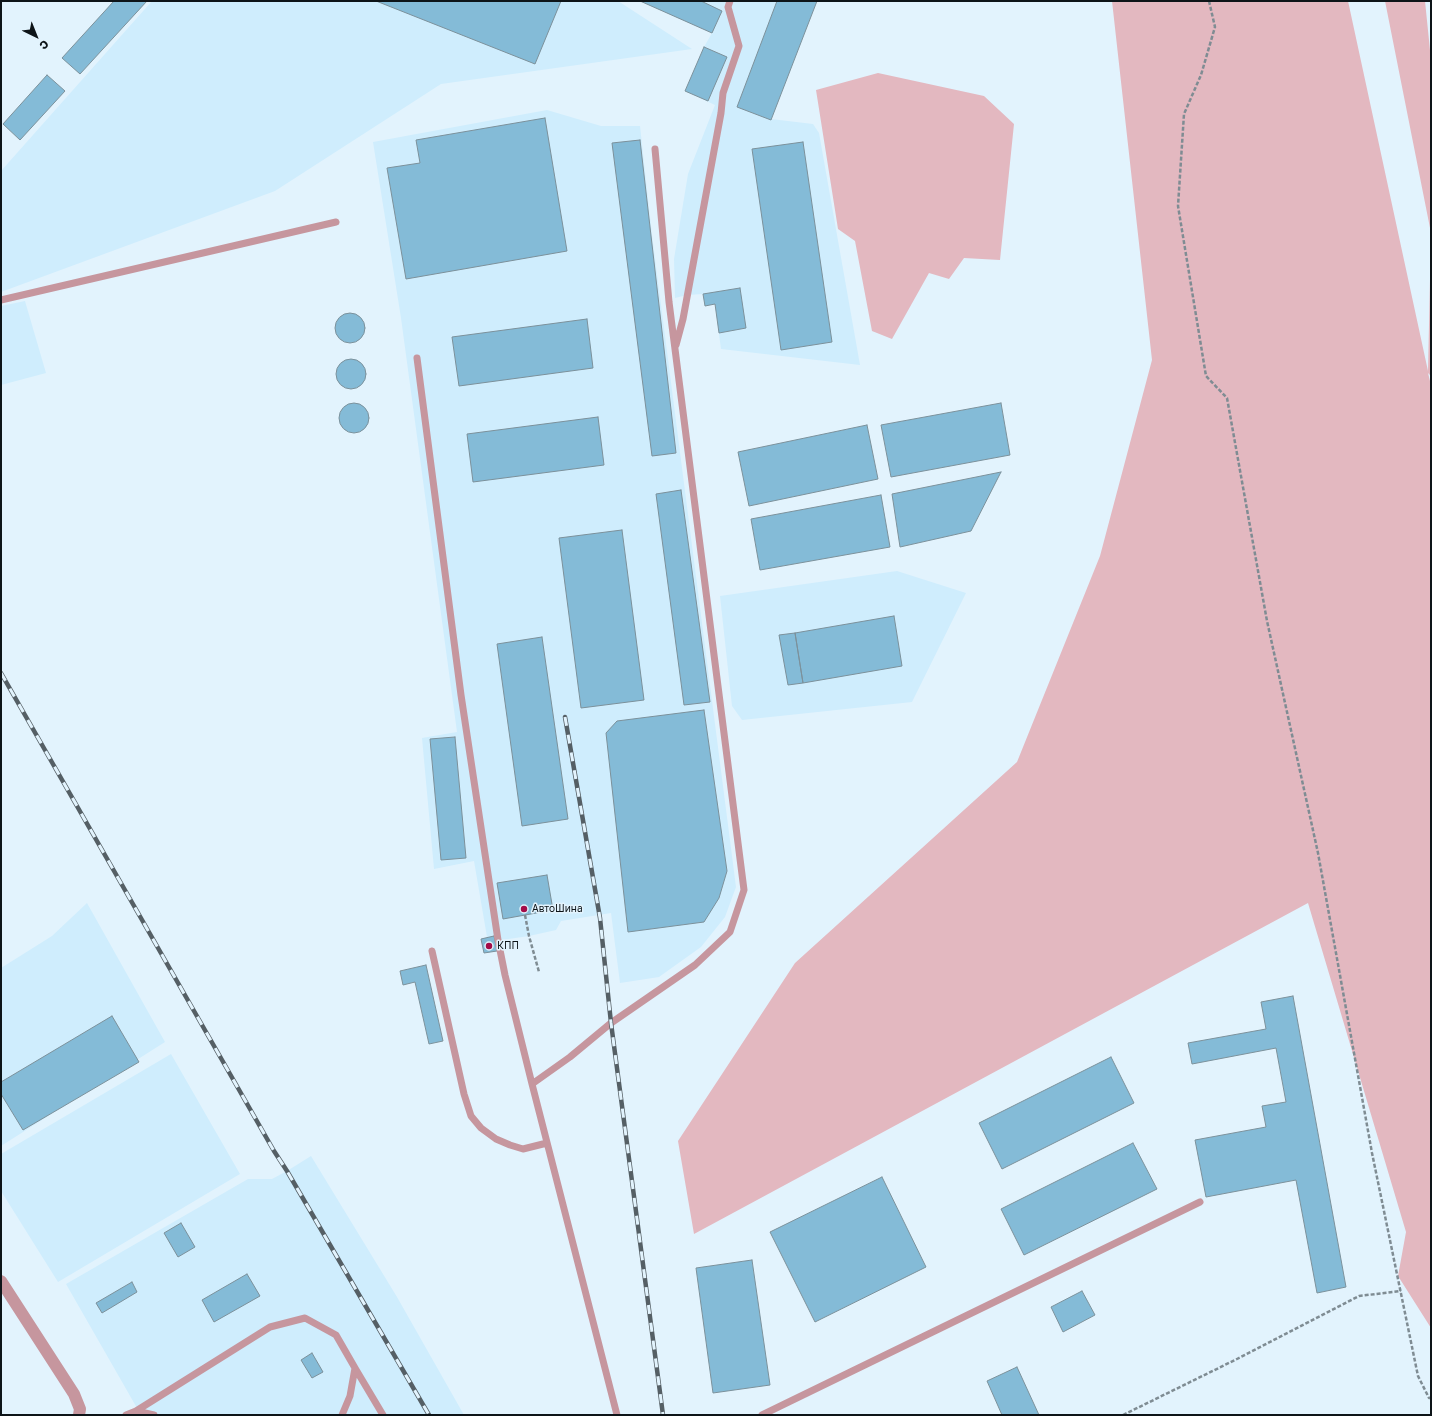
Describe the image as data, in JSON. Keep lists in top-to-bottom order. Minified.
{"places":["АвтоШина","КПП"],"north":"bottom right"}
